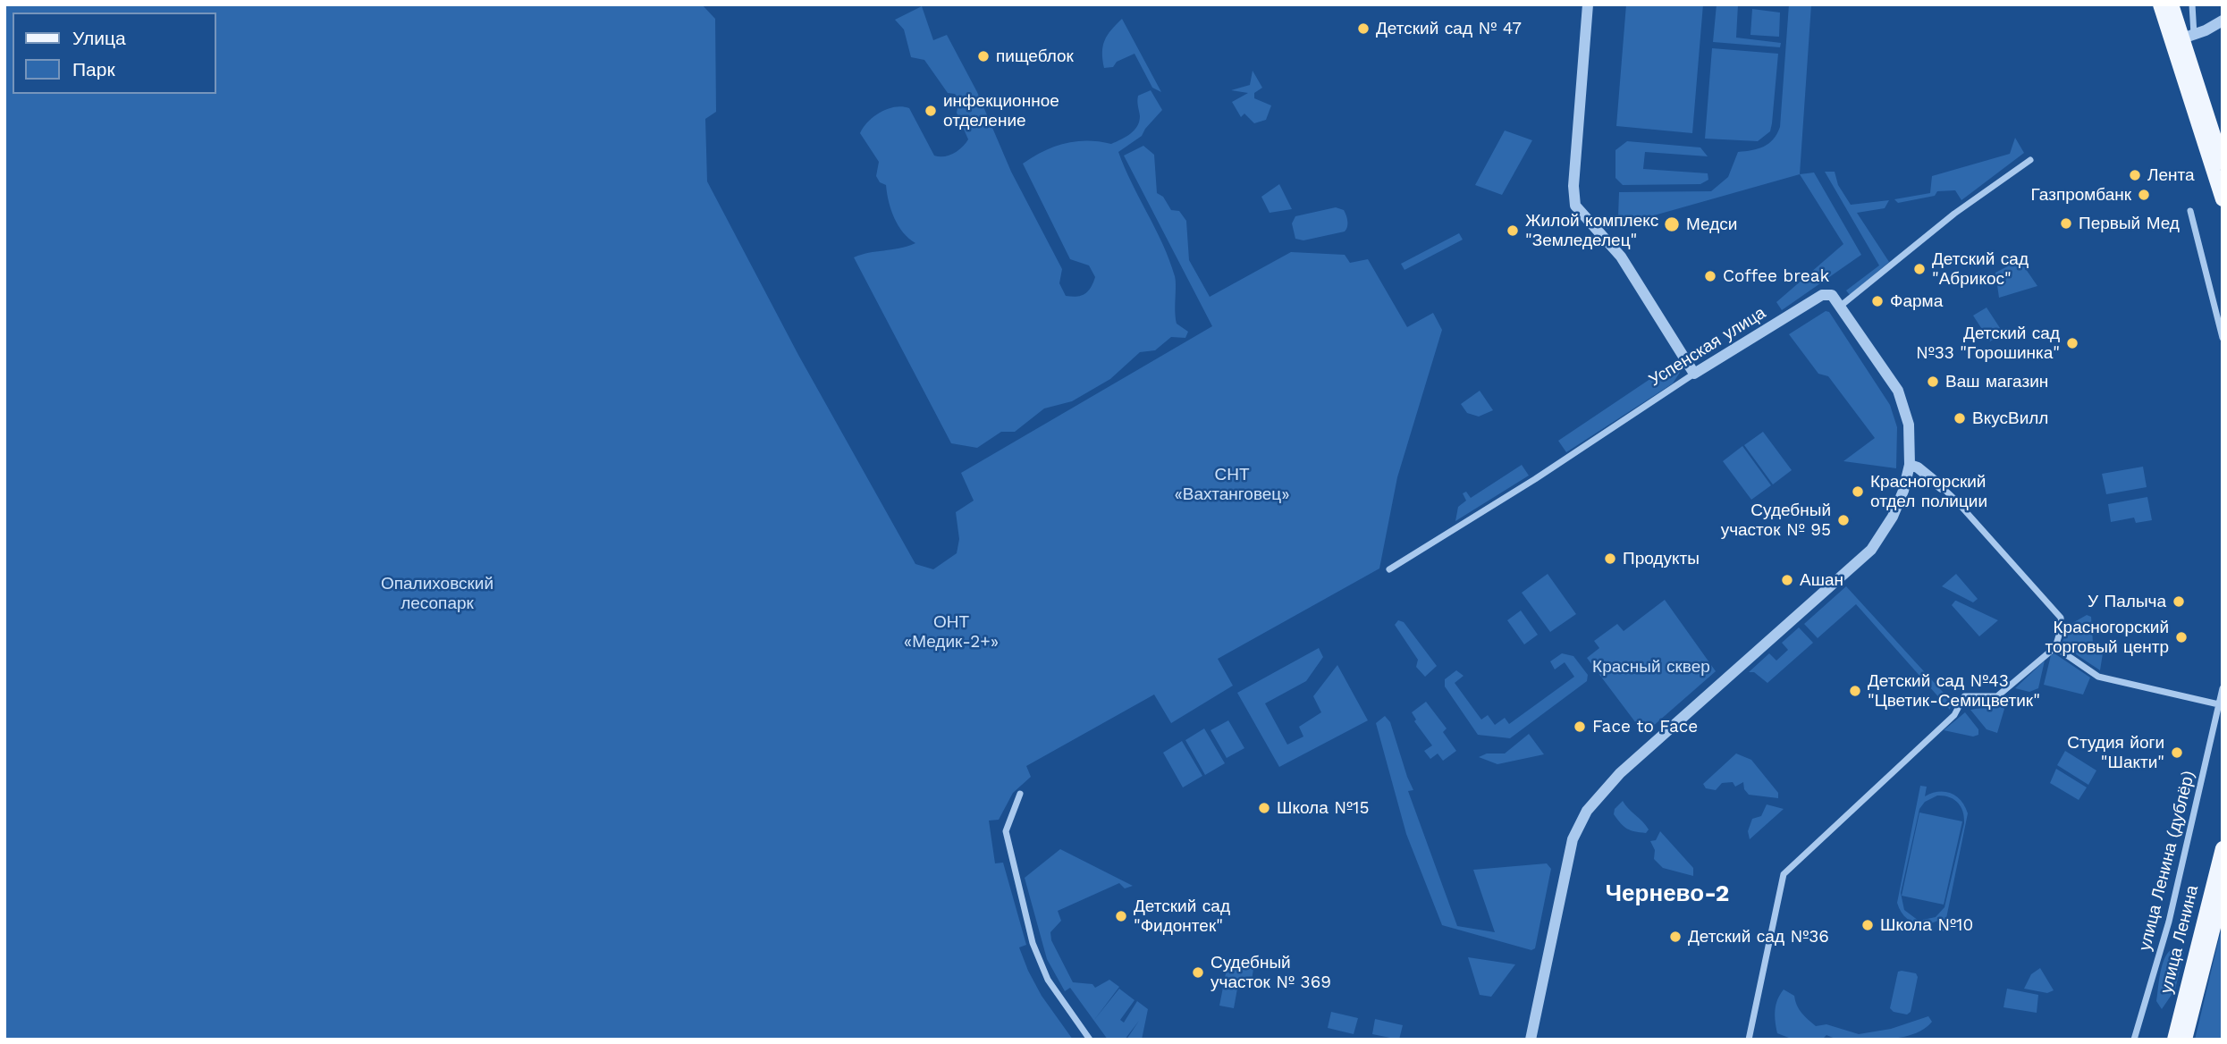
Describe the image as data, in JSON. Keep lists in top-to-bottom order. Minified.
{"streets":{"main road":["улица Ленина"],"street":["Успенская улица","улица Ленина (дублёр)"]},"districts":["Чернево-2"],"parks":["СНТ «Вахтанговец»","Опалиховский лесопарк","ОНТ «Медик-2+»","Красный сквер"],"places":["Детский сад № 47","пищеблок","инфекционное отделение","Лента","Газпромбанк","Первый Мед","Медси","Жилой комплекс \"Земледелец\"","Детский сад \"Абрикос\"","Coffee break","Фарма","Детский сад №33 \"Горошинка\"","Ваш магазин","ВкусВилл","Красногорский отдел полиции","Судебный участок № 95","Продукты","Ашан","У Палыча","Красногорский торговый центр","Детский сад №43 \"Цветик-Семицветик\"","Face to Face","Студия йоги \"Шакти\"","Школа №15","Детский сад \"Фидонтек\"","Школа №10","Детский сад №36","Судебный участок № 369"],"legend":["Улица","Парк"]}
